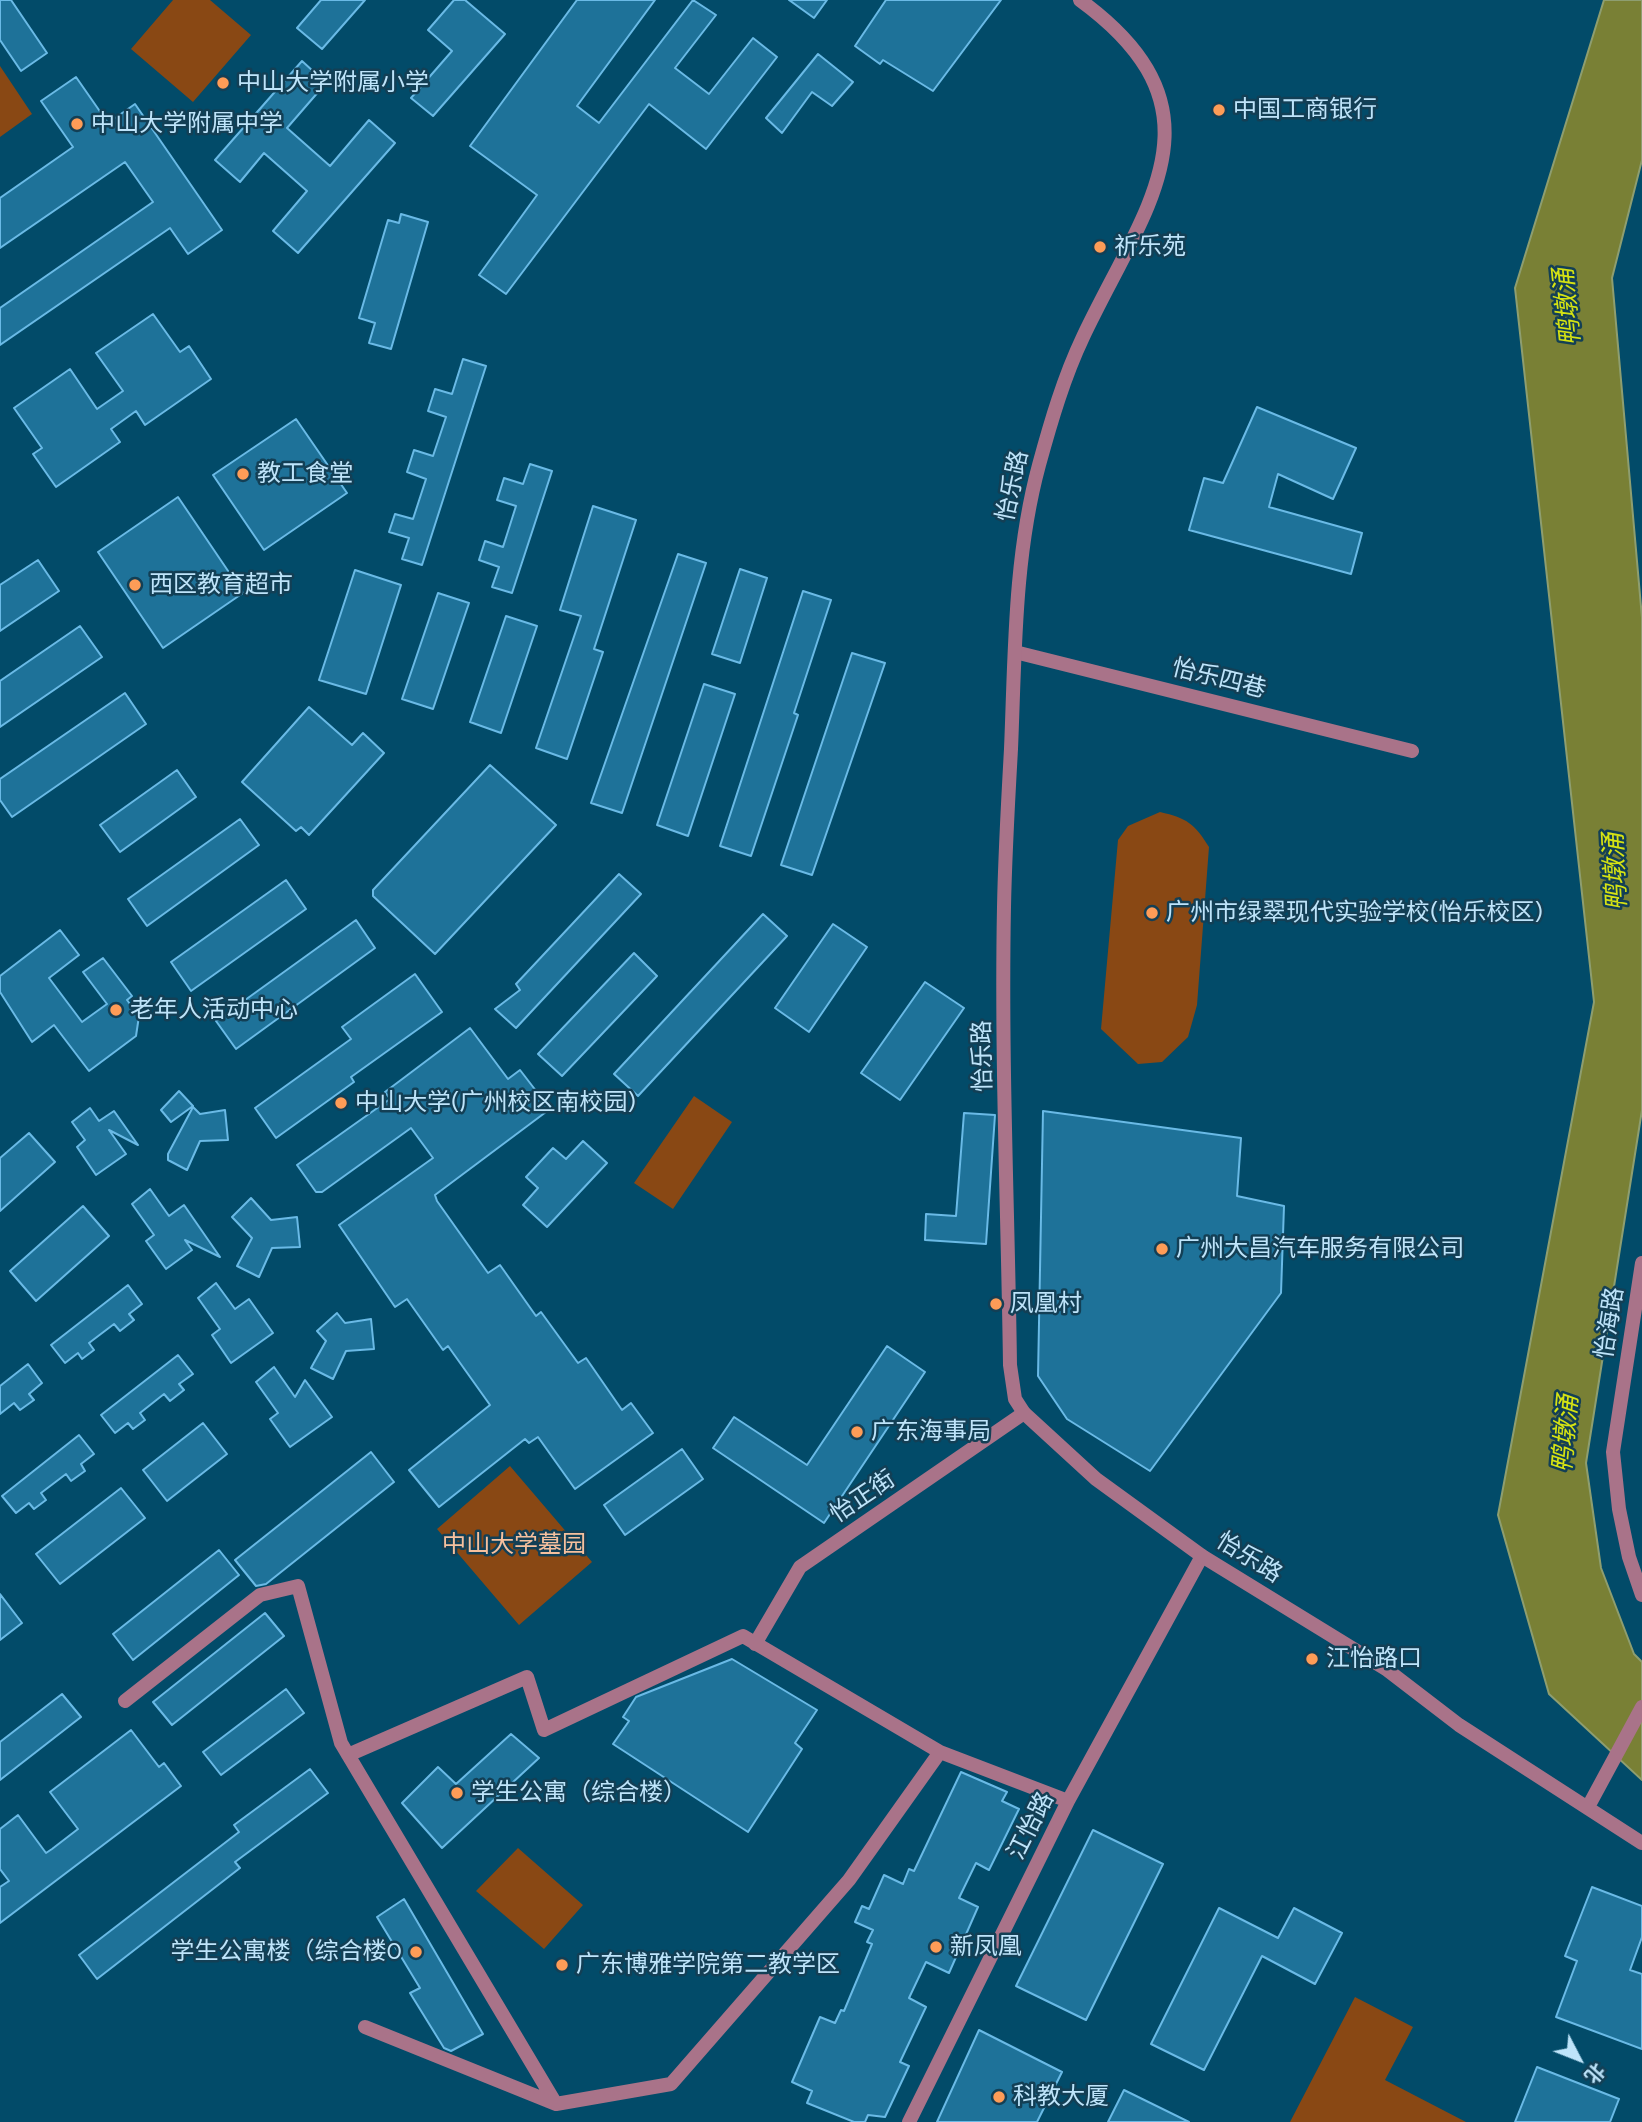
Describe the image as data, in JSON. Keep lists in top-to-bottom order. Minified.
{"streets":{"street":["怡乐路","怡乐四巷","怡海路","怡正街","江怡路"]},"crossings":[["怡乐路","怡乐四巷"],["怡乐路","怡正街"],["怡乐路","江怡路"]],"water":["鸭墩涌"],"parks":["中山大学墓园"],"places":["中山大学附属小学","中国工商银行","中山大学附属中学","祈乐苑","教工食堂","西区教育超市","广州市绿翠现代实验学校(怡乐校区)","老年人活动中心","中山大学(广州校区南校园)","广州大昌汽车服务有限公司","凤凰村","广东海事局","江怡路口","学生公寓（综合楼）","新凤凰","学生公寓楼（综合楼0","广东博雅学院第二教学区","科教大厦"],"north":"bottom right"}
